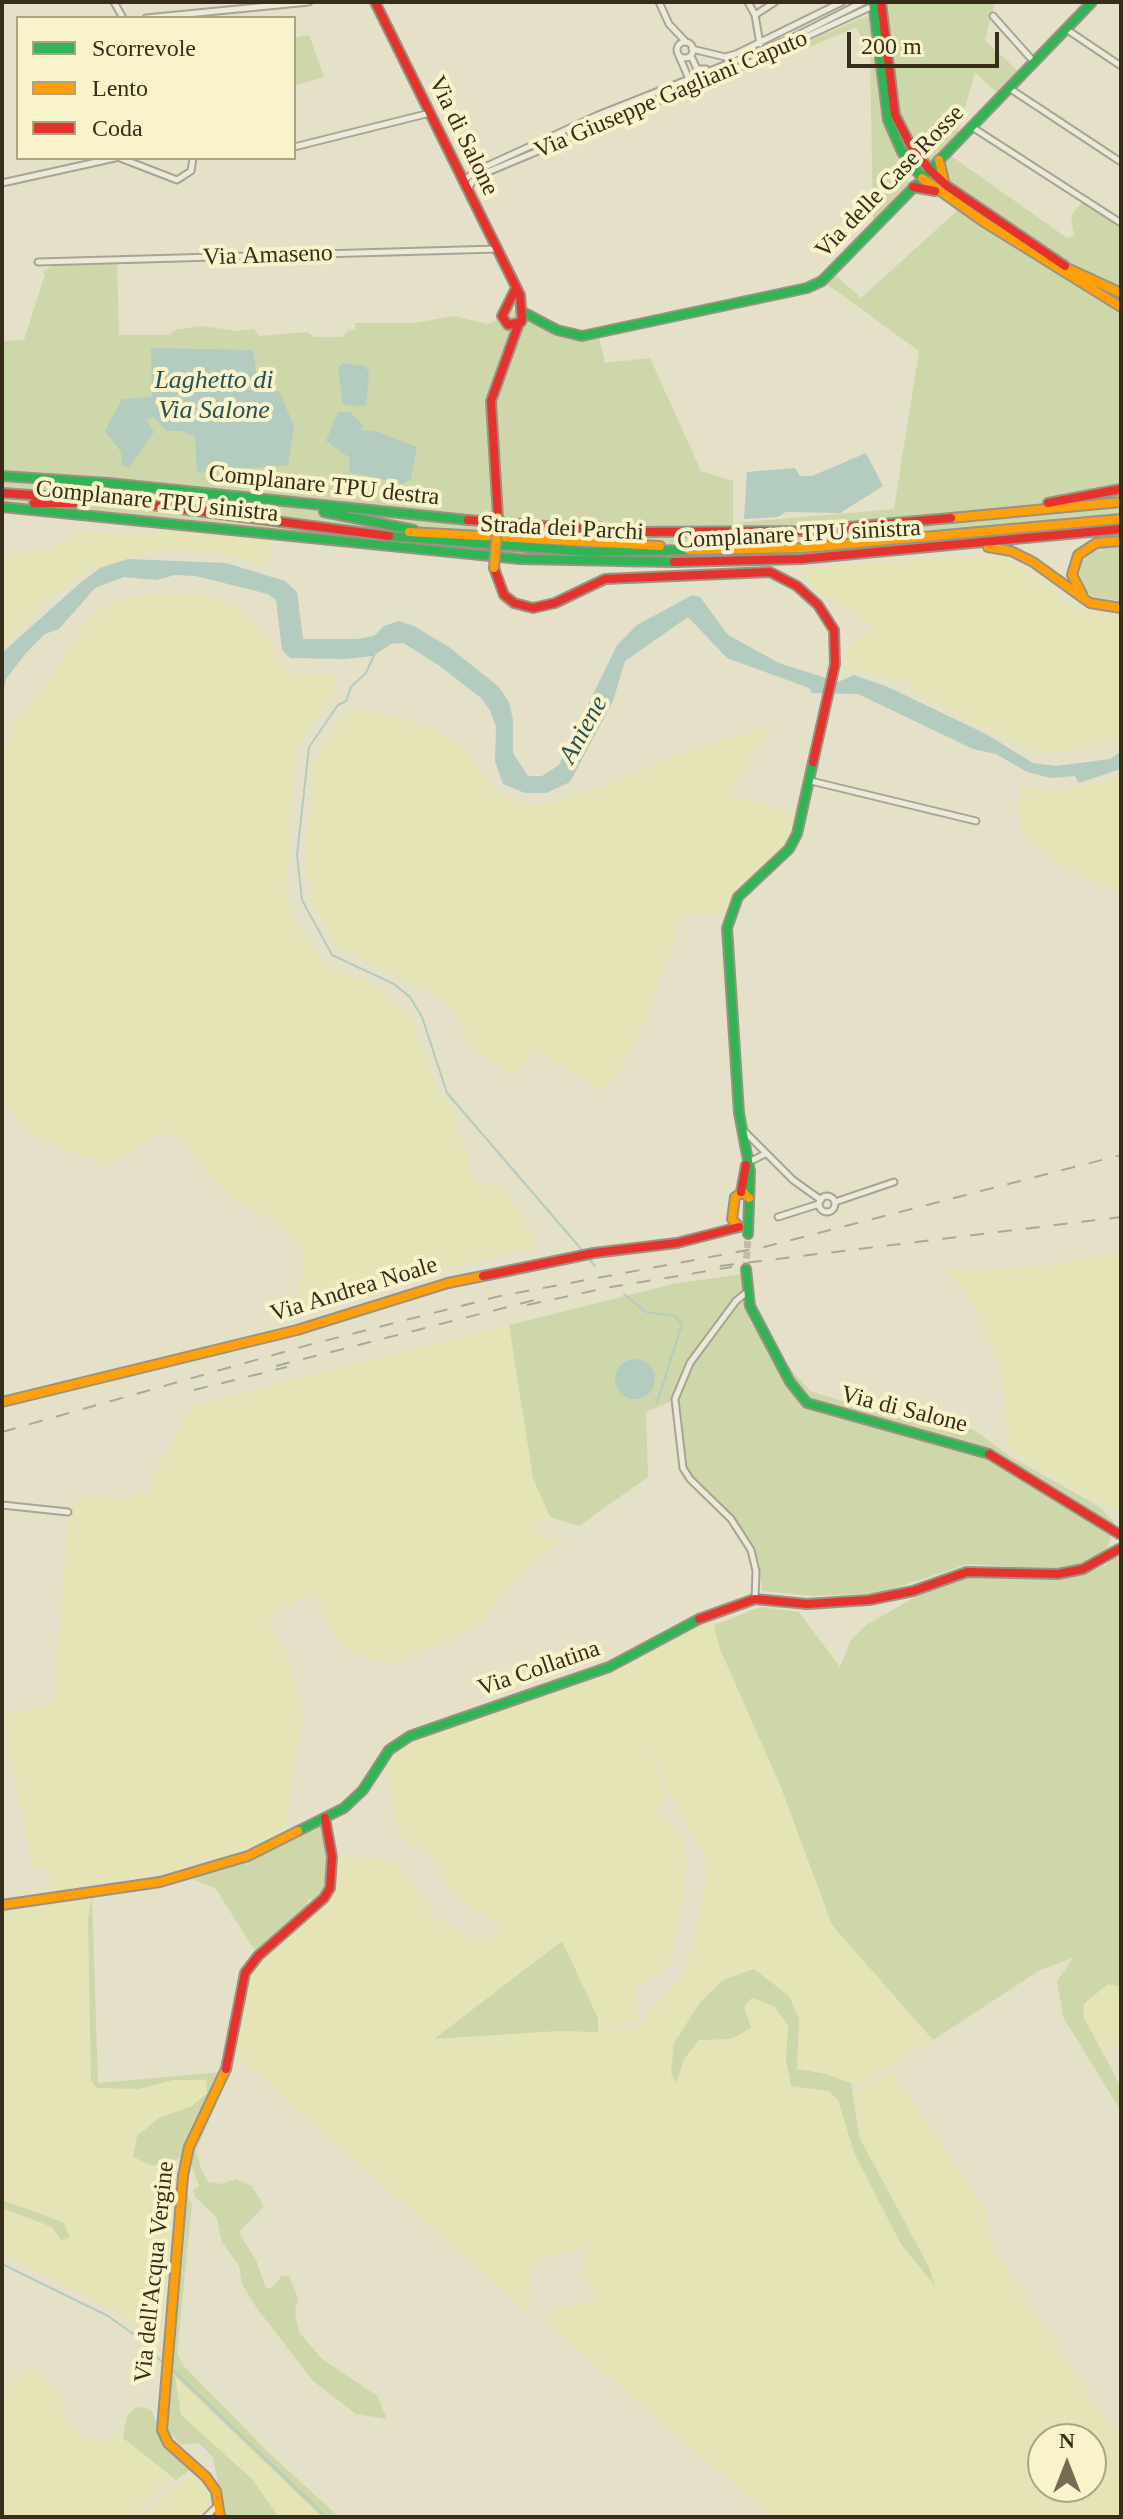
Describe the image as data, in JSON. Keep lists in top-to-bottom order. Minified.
{"streets":{"main road":["Via di Salone","Via delle Case Rosse","Complanare TPU destra","Complanare TPU sinistra","Strada dei Parchi","Via Andrea Noale","Via Collatina","Via dell'Acqua Vergine"],"street":["Via Giuseppe Gagliani Caputo","Via Amaseno"]},"crossings":[["Via Giuseppe Gagliani Caputo","Via di Salone"],["Via di Salone","Via delle Case Rosse"],["Via di Salone","Via Amaseno"],["Via Collatina","Via dell'Acqua Vergine"]],"water":["Laghetto di Via Salone","Aniene"],"legend":["Scorrevole","Lento","Coda"],"scale_bar":"200 m","north":"top"}
